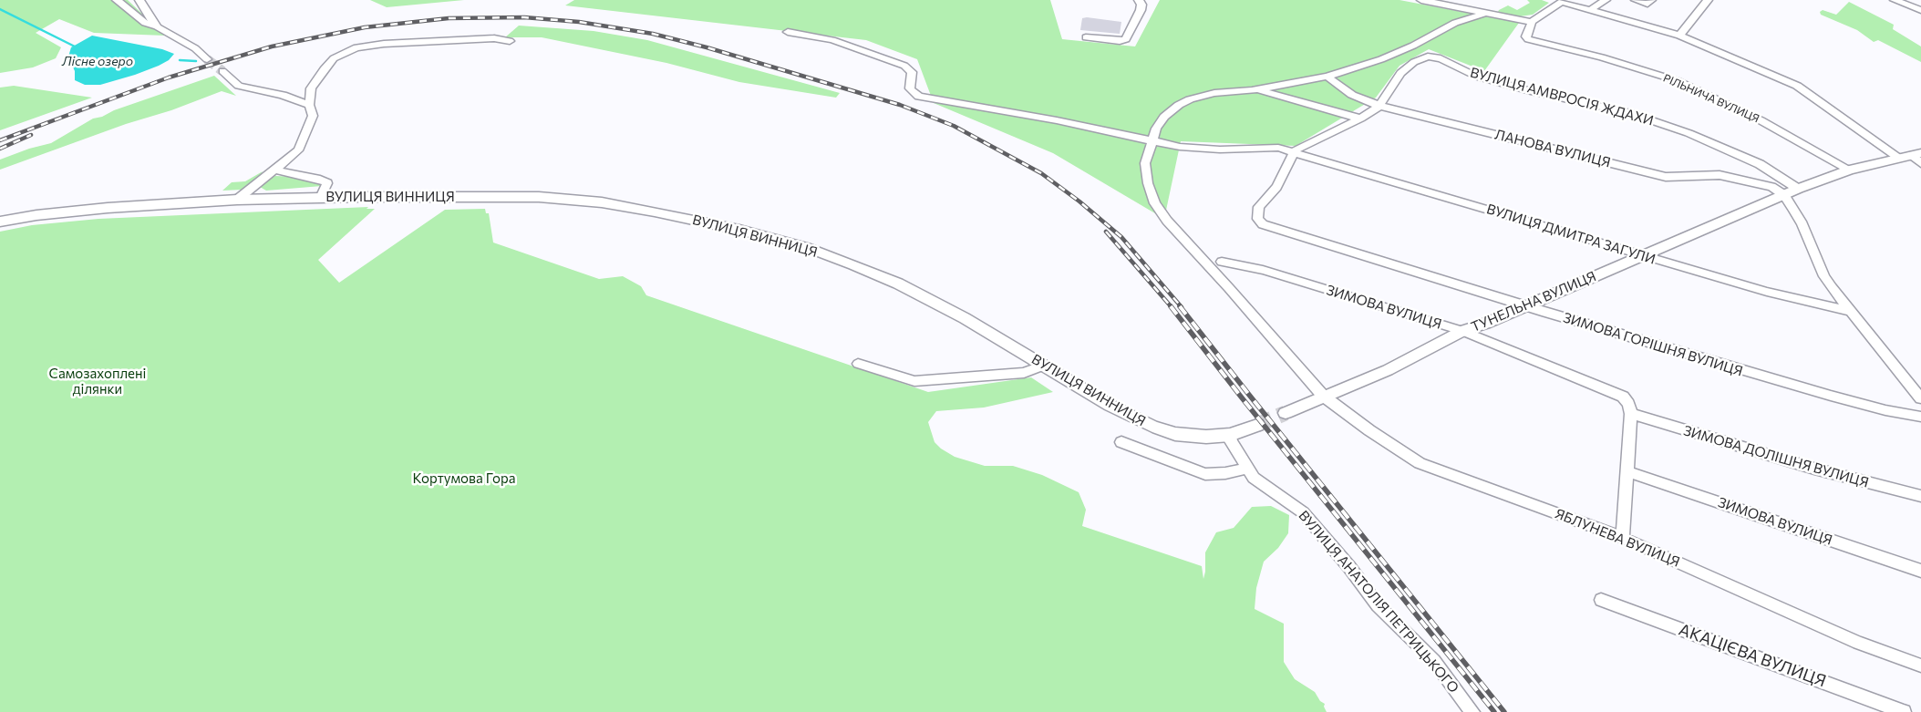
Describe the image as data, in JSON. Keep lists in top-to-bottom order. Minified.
{"streets":{"main road":["ВУЛИЦЯ ВИННИЦЯ","ТУНЕЛЬНА ВУЛИЦЯ"],"street":["ВУЛИЦЯ АМВРОСІЯ ЖДАХИ","РІЛЬНИЧА ВУЛИЦЯ","ЛАНОВА ВУЛИЦЯ","ВУЛИЦЯ ДМИТРА ЗАГУЛИ","ЗИМОВА ВУЛИЦЯ","ЗИМОВА ГОРІШНЯ ВУЛИЦЯ","ЗИМОВА ДОЛІШНЯ ВУЛИЦЯ","ЯБЛУНЕВА ВУЛИЦЯ","ВУЛИЦЯ АНАТОЛІЯ ПЕТРИЦЬКОГО","АКАЦІЄВА ВУЛИЦЯ"]},"crossings":[["ВУЛИЦЯ АМВРОСІЯ ЖДАХИ","ТУНЕЛЬНА ВУЛИЦЯ"],["ВУЛИЦЯ АМВРОСІЯ ЖДАХИ","ЯБЛУНЕВА ВУЛИЦЯ"],["РІЛЬНИЧА ВУЛИЦЯ","ТУНЕЛЬНА ВУЛИЦЯ"],["ЛАНОВА ВУЛИЦЯ","ТУНЕЛЬНА ВУЛИЦЯ"],["ЛАНОВА ВУЛИЦЯ","ЯБЛУНЕВА ВУЛИЦЯ"],["ВУЛИЦЯ ВИННИЦЯ","ВУЛИЦЯ АНАТОЛІЯ ПЕТРИЦЬКОГО"],["ВУЛИЦЯ ДМИТРА ЗАГУЛИ","ТУНЕЛЬНА ВУЛИЦЯ"],["ВУЛИЦЯ ДМИТРА ЗАГУЛИ","ЗИМОВА ГОРІШНЯ ВУЛИЦЯ"],["ТУНЕЛЬНА ВУЛИЦЯ","ЗИМОВА ВУЛИЦЯ"],["ТУНЕЛЬНА ВУЛИЦЯ","ЗИМОВА ГОРІШНЯ ВУЛИЦЯ"],["ТУНЕЛЬНА ВУЛИЦЯ","ЯБЛУНЕВА ВУЛИЦЯ"],["ЗИМОВА ВУЛИЦЯ","ЗИМОВА ДОЛІШНЯ ВУЛИЦЯ"]],"water":["Лісне озеро"],"parks":["Самозахоплені ділянки","Кортумова Гора"]}
